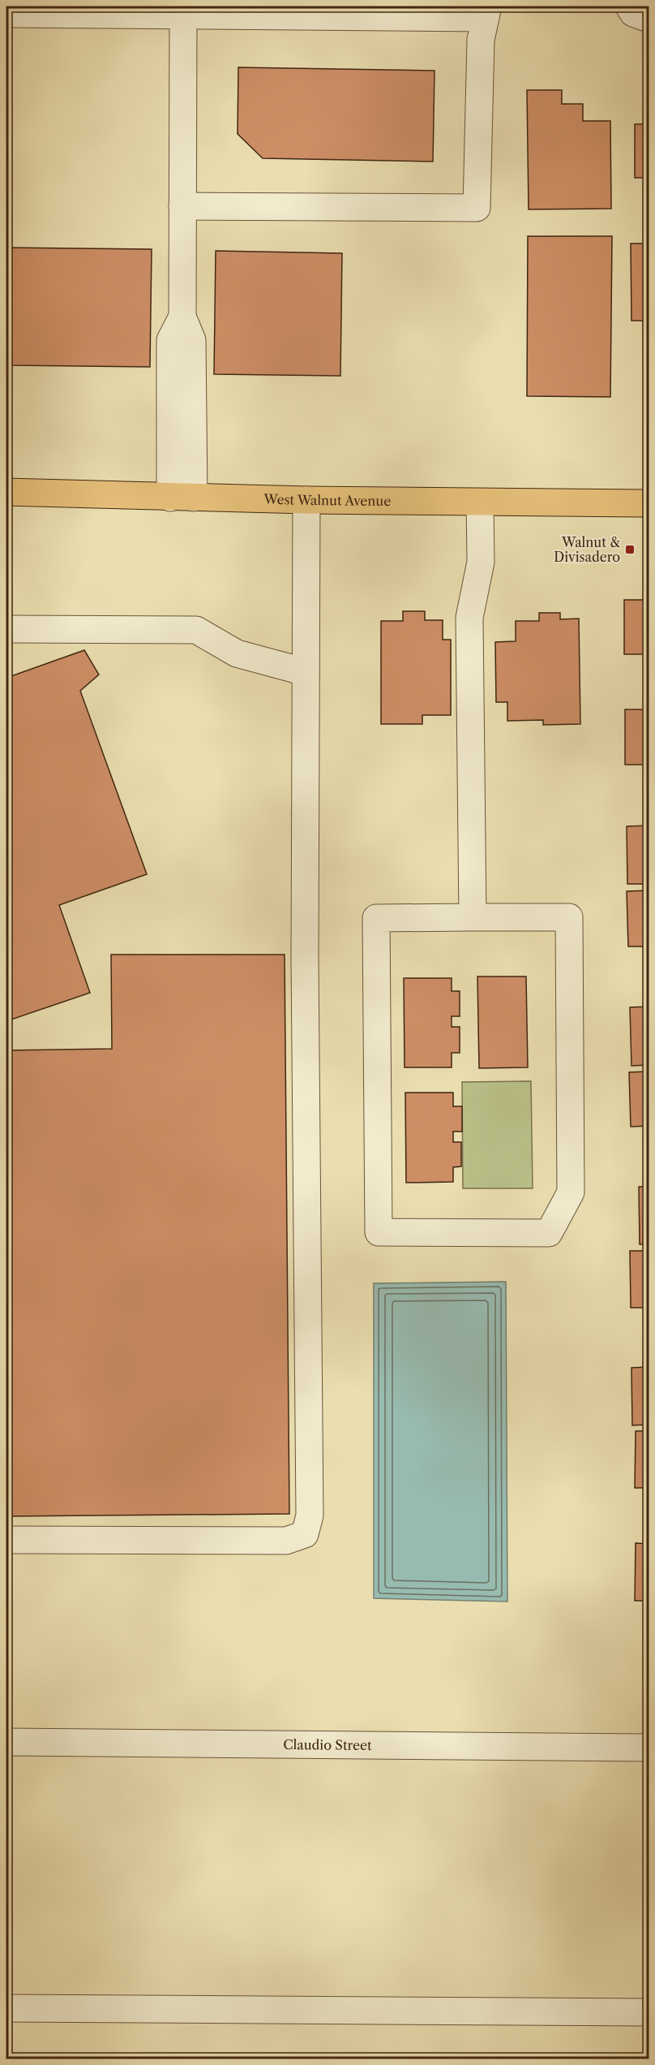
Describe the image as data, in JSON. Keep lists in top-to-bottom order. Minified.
{"streets":{"main road":["West Walnut Avenue"],"lane":["Claudio Street"]},"places":{"transit":["Walnut & Divisadero"]}}
